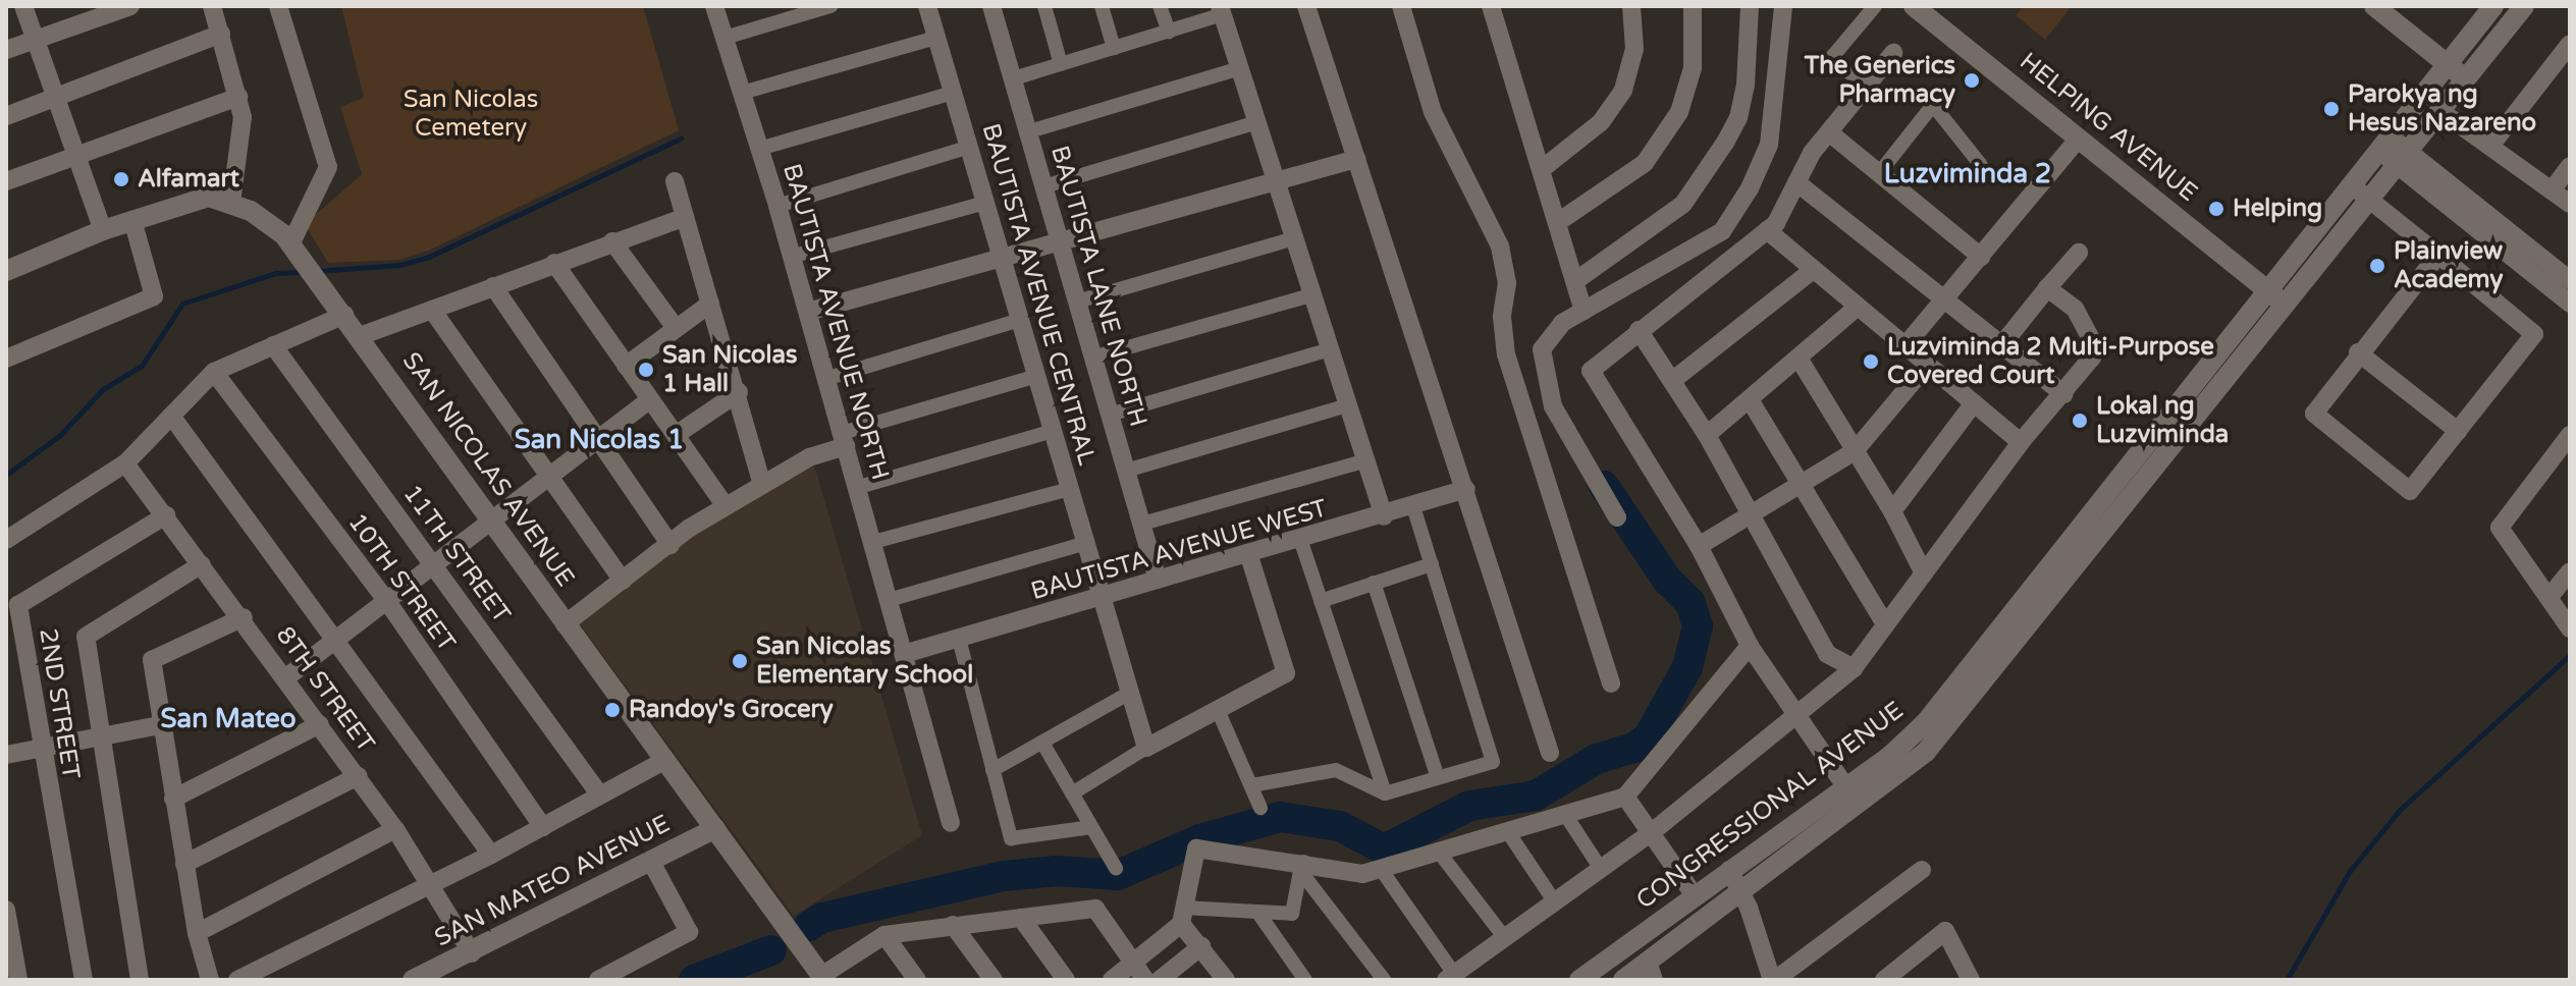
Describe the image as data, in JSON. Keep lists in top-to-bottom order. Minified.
{"streets":{"main road":["HELPING AVENUE","SAN NICOLAS AVENUE","CONGRESSIONAL AVENUE","SAN MATEO AVENUE"],"street":["BAUTISTA LANE NORTH","BAUTISTA AVENUE CENTRAL","BAUTISTA AVENUE NORTH","BAUTISTA AVENUE WEST","11TH STREET","10TH STREET","8TH STREET","2ND STREET"]},"crossings":[["HELPING AVENUE","CONGRESSIONAL AVENUE"],["BAUTISTA LANE NORTH","BAUTISTA AVENUE WEST"],["BAUTISTA AVENUE CENTRAL","BAUTISTA AVENUE WEST"],["BAUTISTA AVENUE NORTH","BAUTISTA AVENUE WEST"],["SAN NICOLAS AVENUE","SAN MATEO AVENUE"],["8TH STREET","2ND STREET"],["8TH STREET","SAN MATEO AVENUE"]],"districts":["Luzviminda 2","San Nicolas 1","San Mateo"],"parks":["San Nicolas Cemetery"],"places":["The Generics Pharmacy","Parokya ng Hesus Nazareno","Alfamart","Helping","Plainview Academy","Luzviminda 2 Multi-Purpose Covered Court","San Nicolas 1 Hall","Lokal ng Luzviminda","San Nicolas Elementary School","Randoy's Grocery"]}
